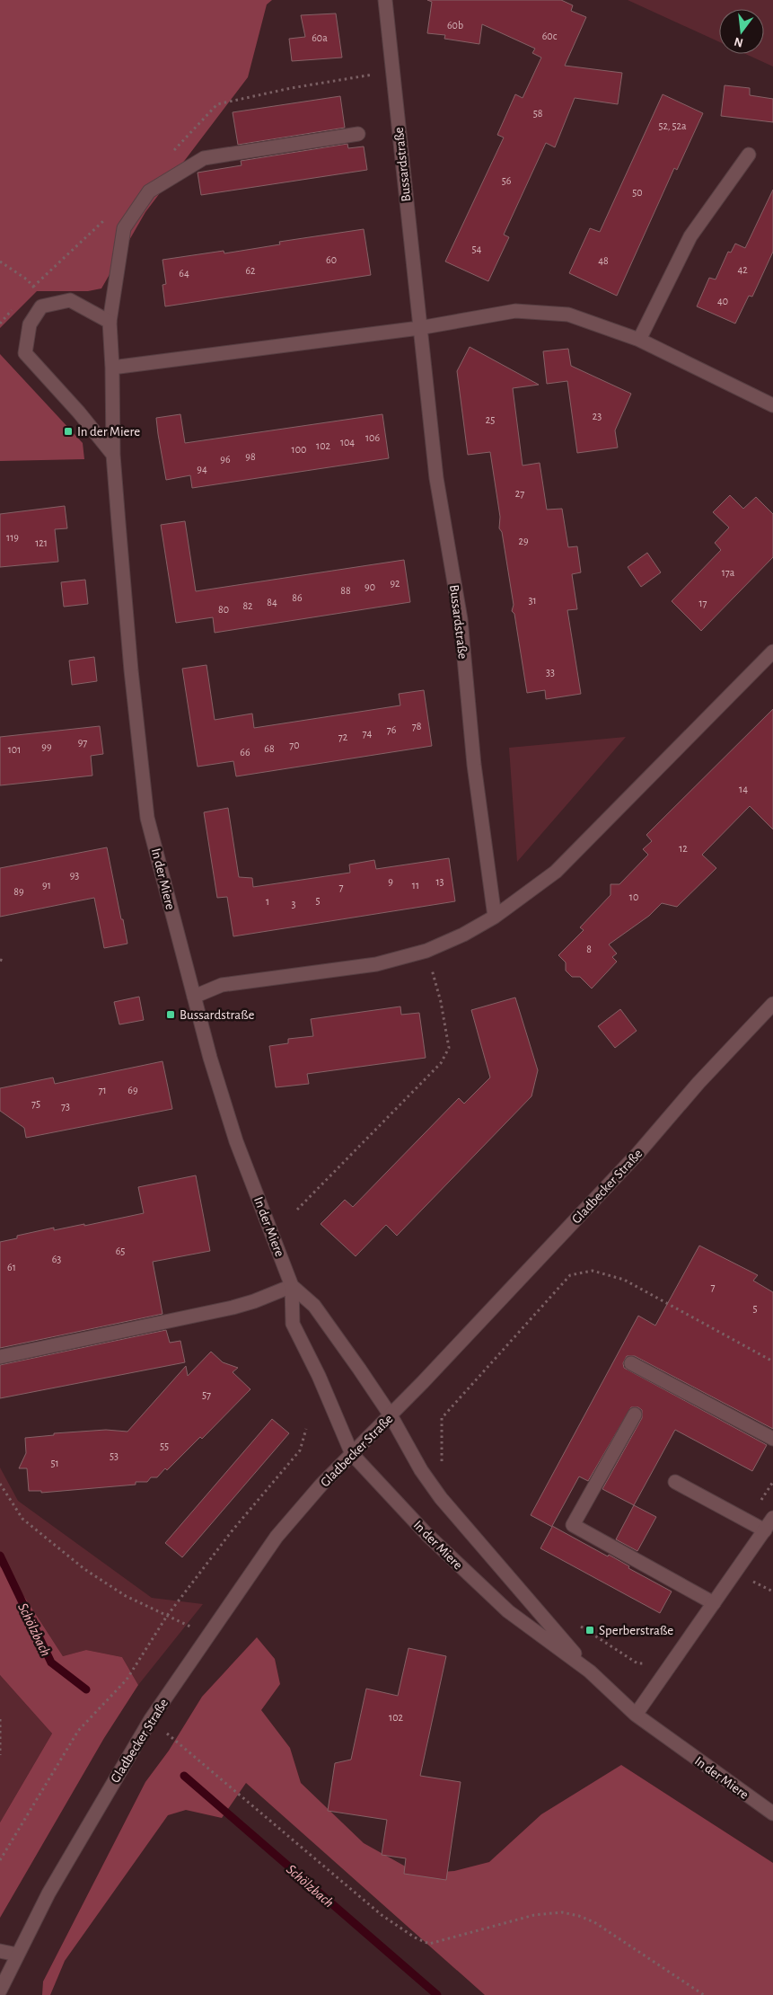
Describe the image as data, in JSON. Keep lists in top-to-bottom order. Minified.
{"streets":{"street":["Bussardstraße","In der Miere","Gladbecker Straße"]},"crossings":[["In der Miere","Gladbecker Straße"]],"water":["Schölzbach"],"places":{"transit":["In der Miere","Bussardstraße","Sperberstraße"]},"house_numbers":["60b","60c","60a","58","52, 52a","56","50","54","60","48","42","62","64","40","23","25","106","104","102","100","98","96","94","27","119","29","121","17a","92","90","88","86","31","84","17","82","80","33","78","76","74","72","97","70","99","68","101","66","14","12","93","9","13","91","11","7","89","10","5","1","3","8","71","69","75","73","65","63","61","7","5","57","55","53","51","102"],"north":"bottom"}
